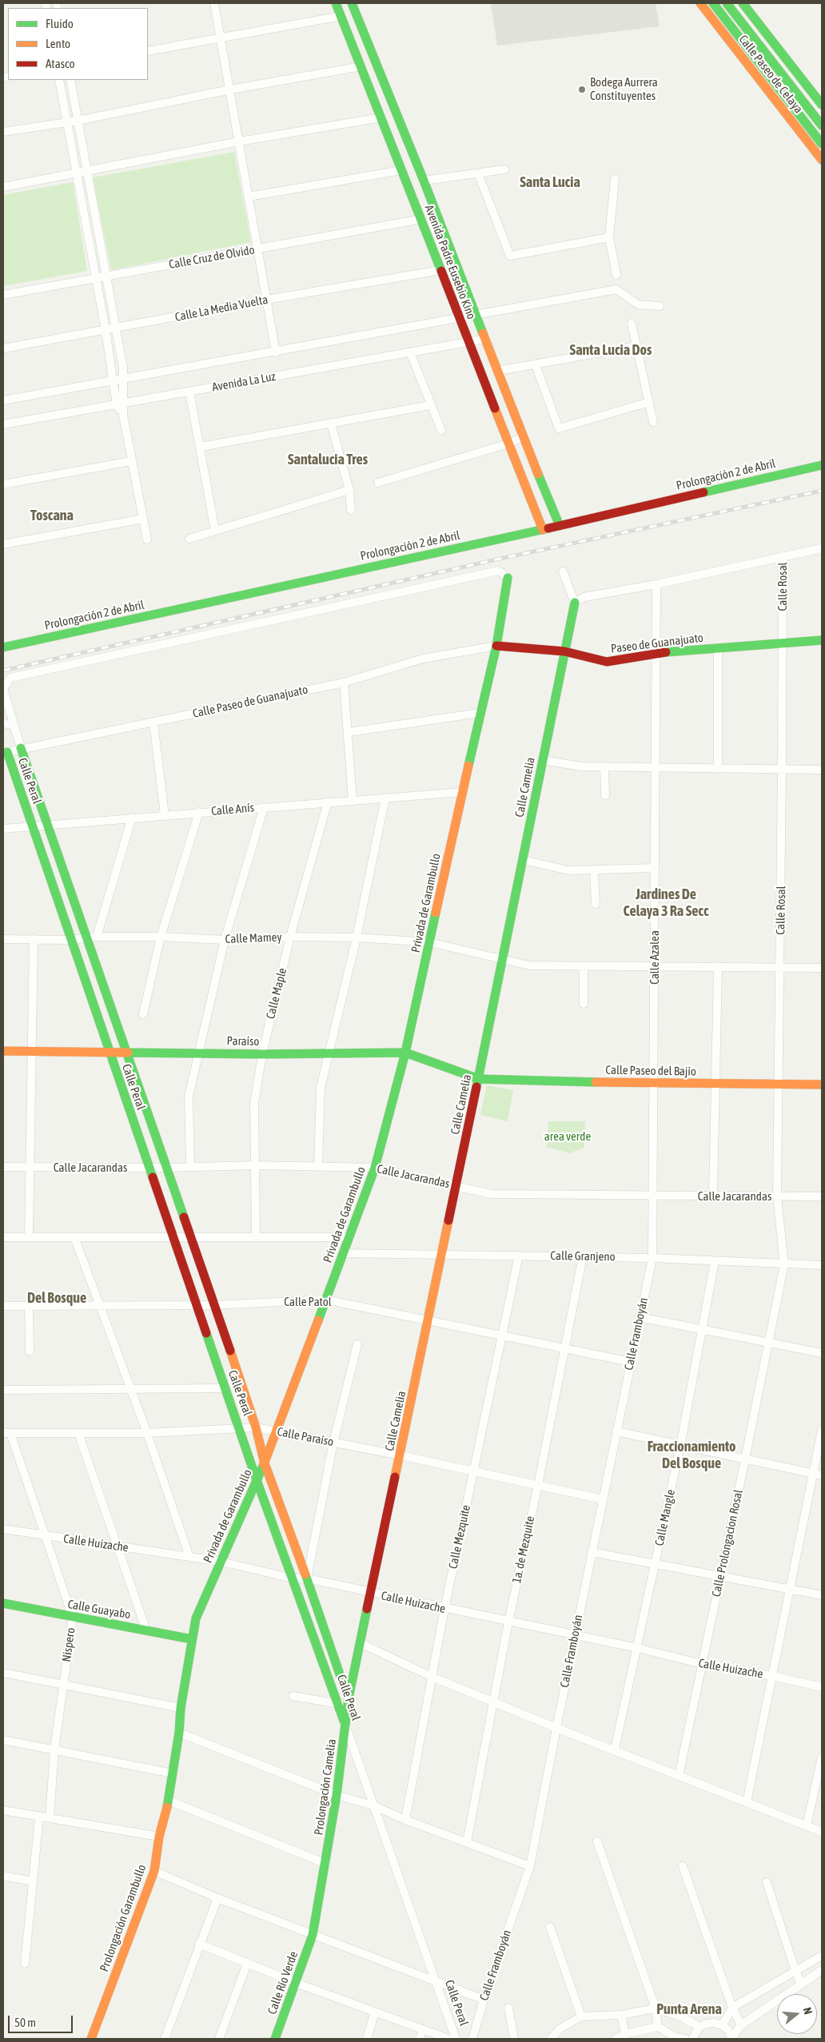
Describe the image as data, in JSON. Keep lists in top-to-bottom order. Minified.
{"streets":{"main road":["Calle Paseo de Celaya","Avenida Padre Eusebio Kino","Prolongación 2 de Abril","Paseo de Guanajuato","Calle Peral","Calle Camelia","Privada de Garambullo","Paraíso","Calle Paseo del Bajío","Calle Guayabo","Prolongación Camelia","Prolongación Garambullo","Calle Río Verde"],"street":["Calle Cruz de Olvido","Calle La Media Vuelta","Avenida La Luz","Calle Rosal","Calle Paseo de Guanajuato","Calle Anís","Calle Mamey","Calle Azalea","Calle Maple","Calle Jacarandas","Calle Granjeno","Calle Patol","Calle Framboyán","Calle Paraíso","Calle Mangle","Calle Mezquite","Calle Huizache","Calle Prolongacion Rosal","1a. de Mezquite","Nispero"]},"crossings":[["Calle Cruz de Olvido","Avenida Padre Eusebio Kino"],["Avenida Padre Eusebio Kino","Calle La Media Vuelta"],["Avenida Padre Eusebio Kino","Avenida La Luz"],["Avenida Padre Eusebio Kino","Prolongación 2 de Abril"],["Calle Rosal","Paseo de Guanajuato"],["Calle Rosal","Calle Mamey"],["Calle Rosal","Calle Paseo del Bajío"],["Calle Rosal","Calle Jacarandas"],["Calle Rosal","Calle Granjeno"],["Calle Rosal","Calle Prolongacion Rosal"],["Paseo de Guanajuato","Calle Paseo de Guanajuato"],["Paseo de Guanajuato","Calle Camelia"],["Paseo de Guanajuato","Privada de Garambullo"],["Paseo de Guanajuato","Calle Azalea"],["Calle Paseo de Guanajuato","Calle Peral"],["Calle Paseo de Guanajuato","Privada de Garambullo"],["Calle Peral","Calle Anís"],["Calle Peral","Privada de Garambullo"],["Calle Peral","Calle Mamey"],["Calle Peral","Paraíso"],["Calle Peral","Calle Jacarandas"],["Calle Peral","Calle Patol"],["Calle Peral","Calle Paraíso"],["Calle Peral","Calle Huizache"],["Calle Peral","Prolongación Camelia"],["Calle Camelia","Calle Mamey"],["Calle Camelia","Paraíso"],["Calle Camelia","Calle Paseo del Bajío"],["Calle Camelia","Calle Jacarandas"],["Calle Camelia","Calle Granjeno"],["Calle Camelia","Calle Patol"],["Calle Camelia","Calle Paraíso"],["Calle Camelia","Calle Huizache"],["Calle Camelia","Prolongación Camelia"],["Calle Anís","Privada de Garambullo"],["Calle Anís","Calle Maple"],["Privada de Garambullo","Calle Mamey"],["Privada de Garambullo","Paraíso"],["Privada de Garambullo","Calle Jacarandas"],["Privada de Garambullo","Calle Granjeno"],["Privada de Garambullo","Calle Patol"],["Privada de Garambullo","Calle Paraíso"],["Privada de Garambullo","Calle Huizache"],["Privada de Garambullo","Calle Guayabo"],["Privada de Garambullo","Prolongación Garambullo"],["Calle Mamey","Calle Azalea"],["Calle Mamey","Calle Maple"],["Calle Azalea","Calle Paseo del Bajío"],["Calle Azalea","Calle Jacarandas"],["Calle Azalea","Calle Granjeno"],["Calle Azalea","Calle Framboyán"],["Calle Maple","Paraíso"],["Calle Maple","Calle Jacarandas"],["Paraíso","Calle Paseo del Bajío"],["Calle Granjeno","Calle Framboyán"],["Calle Granjeno","Calle Mangle"],["Calle Granjeno","Calle Mezquite"],["Calle Granjeno","Calle Prolongacion Rosal"],["Calle Granjeno","1a. de Mezquite"],["Calle Patol","Calle Framboyán"],["Calle Patol","Calle Mezquite"],["Calle Patol","1a. de Mezquite"],["Calle Framboyán","Calle Paraíso"],["Calle Framboyán","Calle Huizache"],["Calle Paraíso","Calle Mezquite"],["Calle Paraíso","1a. de Mezquite"],["Calle Paraíso","Nispero"],["Calle Mangle","Calle Huizache"],["Calle Mezquite","Calle Huizache"],["Calle Huizache","Calle Prolongacion Rosal"],["Calle Huizache","1a. de Mezquite"],["Calle Huizache","Nispero"],["Calle Guayabo","Nispero"],["Prolongación Camelia","Calle Río Verde"]],"districts":["Santa Lucia","Santa Lucia Dos","Santalucia Tres","Toscana","Jardines De Celaya 3 Ra Secc","Del Bosque","Fraccionamiento Del Bosque","Punta Arena"],"parks":["area verde"],"places":["Bodega Aurrera Constituyentes"],"legend":["Fluido","Lento","Atasco"],"scale_bar":"50 m","north":"right"}
